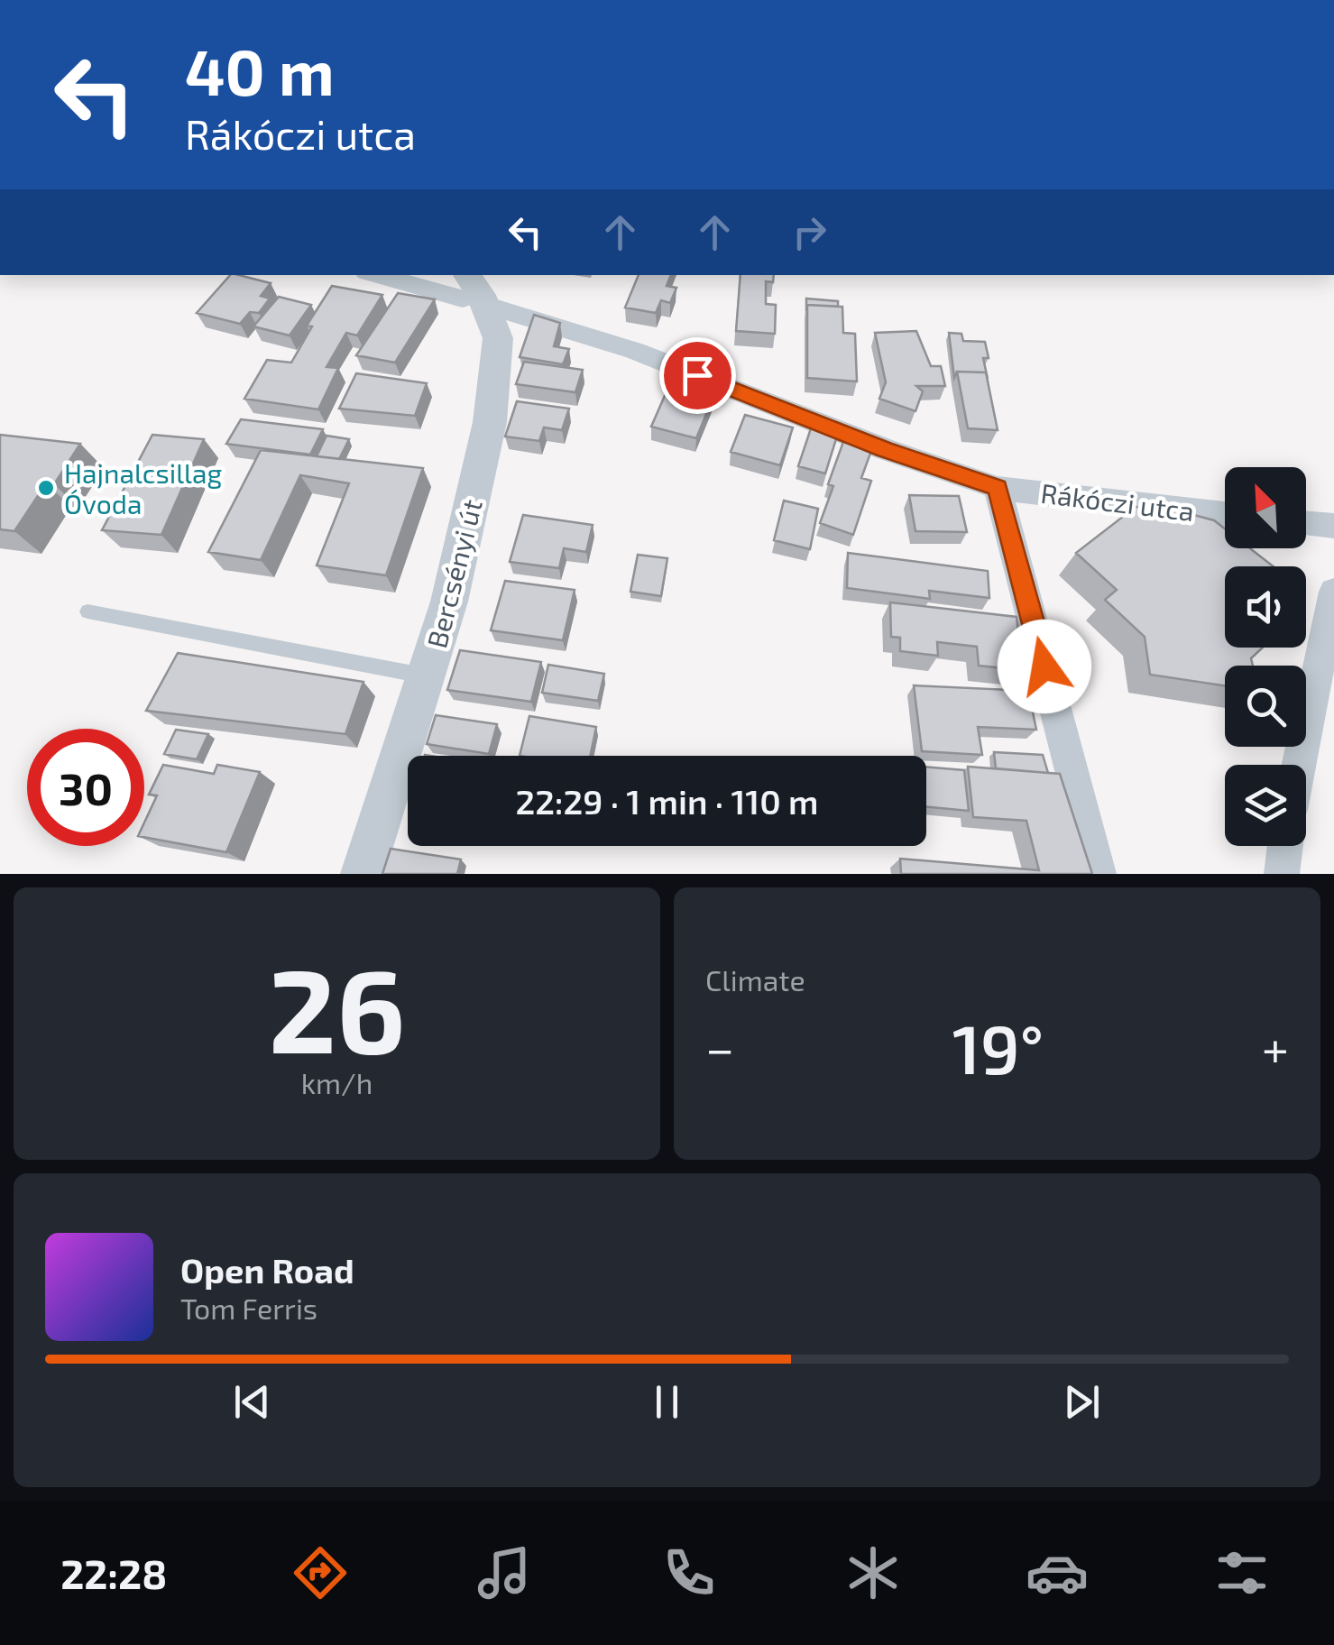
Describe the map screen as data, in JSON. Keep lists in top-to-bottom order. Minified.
{"streets":{"street":["Rákóczi utca","Bercsényi út"]},"crossings":[["Rákóczi utca","Bercsényi út"]],"places":["Hajnalcsillag Óvoda"],"north":"top left","page":{"turn":["40 m","Rákóczi utca"],"limit":"30","trip":"22:29 · 1 min · 110 m","tile":[["26","km/h"],"Climate"],"heat":["−","19°","+"],"song":["Open Road","Tom Ferris"],"tabs":"22:28"}}
